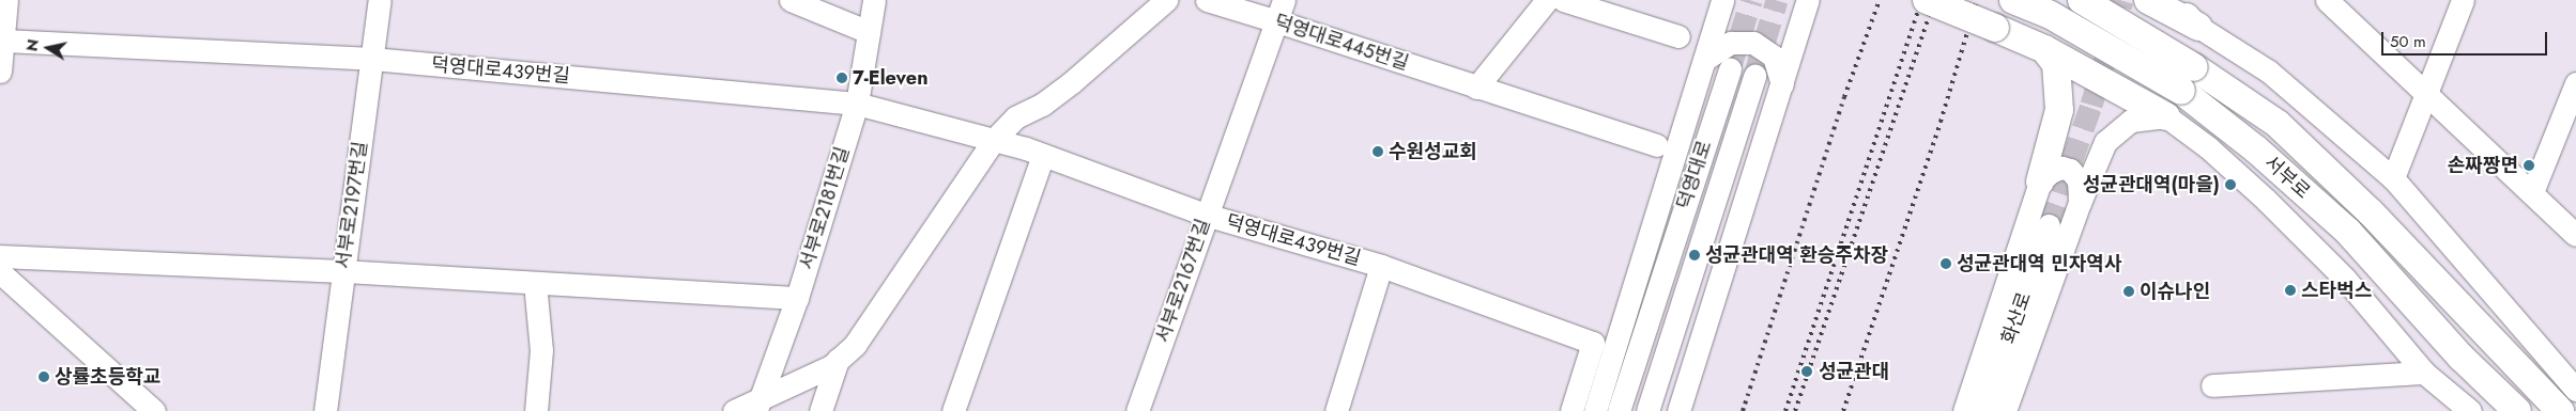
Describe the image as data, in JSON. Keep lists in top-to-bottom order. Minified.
{"streets":{"main road":["서부로"],"street":["덕영대로445번길","덕영대로439번길","덕영대로","서부로2197번길","서부로2181번길","서부로2167번길","화산로"]},"crossings":[["덕영대로445번길","서부로2167번길"],["덕영대로439번길","서부로2197번길"],["덕영대로439번길","서부로2181번길"],["덕영대로439번길","서부로2167번길"]],"places":["7-Eleven","수원성교회","손짜짱면","성균관대역(마을)","성균관대역 환승주차장","성균관대역 민자역사","스타벅스","이슈나인","성균관대","상률초등학교"],"scale_bar":"50 m","north":"left"}
